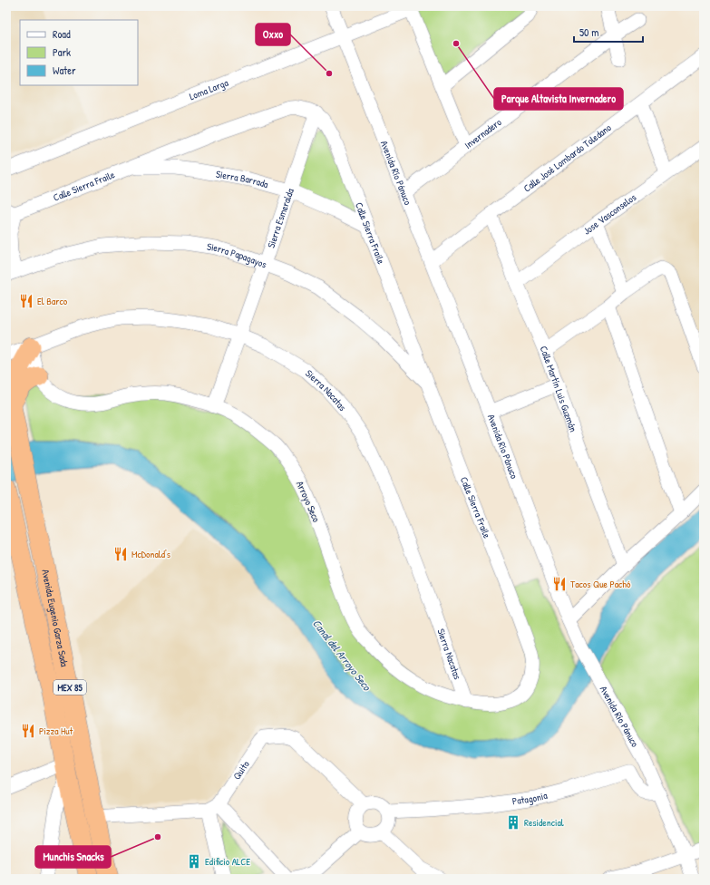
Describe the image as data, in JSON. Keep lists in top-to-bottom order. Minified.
{"streets":{"highway":["Avenida Eugenio Garza Sada","MEX 85"],"street":["Loma Larga","Invernadero","Calle José Lombardo Toledano","Avenida Río Pánuco","Sierra Barrada","Calle Sierra Fraile","Jose Vasconselos","Sierra Esmeralda","Sierra Papagayos","Calle Martín Luis Guzmán","Sierra Nacatas","Arroyo Seco","Quito","Patagonia"]},"crossings":[["Loma Larga","Avenida Río Pánuco"],["Invernadero","Avenida Río Pánuco"],["Calle José Lombardo Toledano","Avenida Río Pánuco"],["Calle José Lombardo Toledano","Calle Martín Luis Guzmán"],["Avenida Río Pánuco","Patagonia"],["Sierra Barrada","Calle Sierra Fraile"],["Sierra Barrada","Sierra Esmeralda"],["Calle Sierra Fraile","Sierra Esmeralda"],["Calle Sierra Fraile","Sierra Papagayos"],["Calle Sierra Fraile","Arroyo Seco"],["Jose Vasconselos","Calle Martín Luis Guzmán"],["Sierra Esmeralda","Sierra Papagayos"],["Sierra Esmeralda","Sierra Nacatas"],["Sierra Esmeralda","Arroyo Seco"],["Sierra Nacatas","Arroyo Seco"],["Quito","Patagonia"]],"water":["Canal del Arroyo Seco"],"places":{"other":["Parque Altavista Invernadero","Oxxo","Munchis Snacks"],"restaurant":["El Barco","McDonald's","Tacos Que Pachó","Pizza Hut"],"building":["Residencial","Edificio ALCE"]},"legend":["Road","Park","Water"],"scale_bar":"50 m"}
